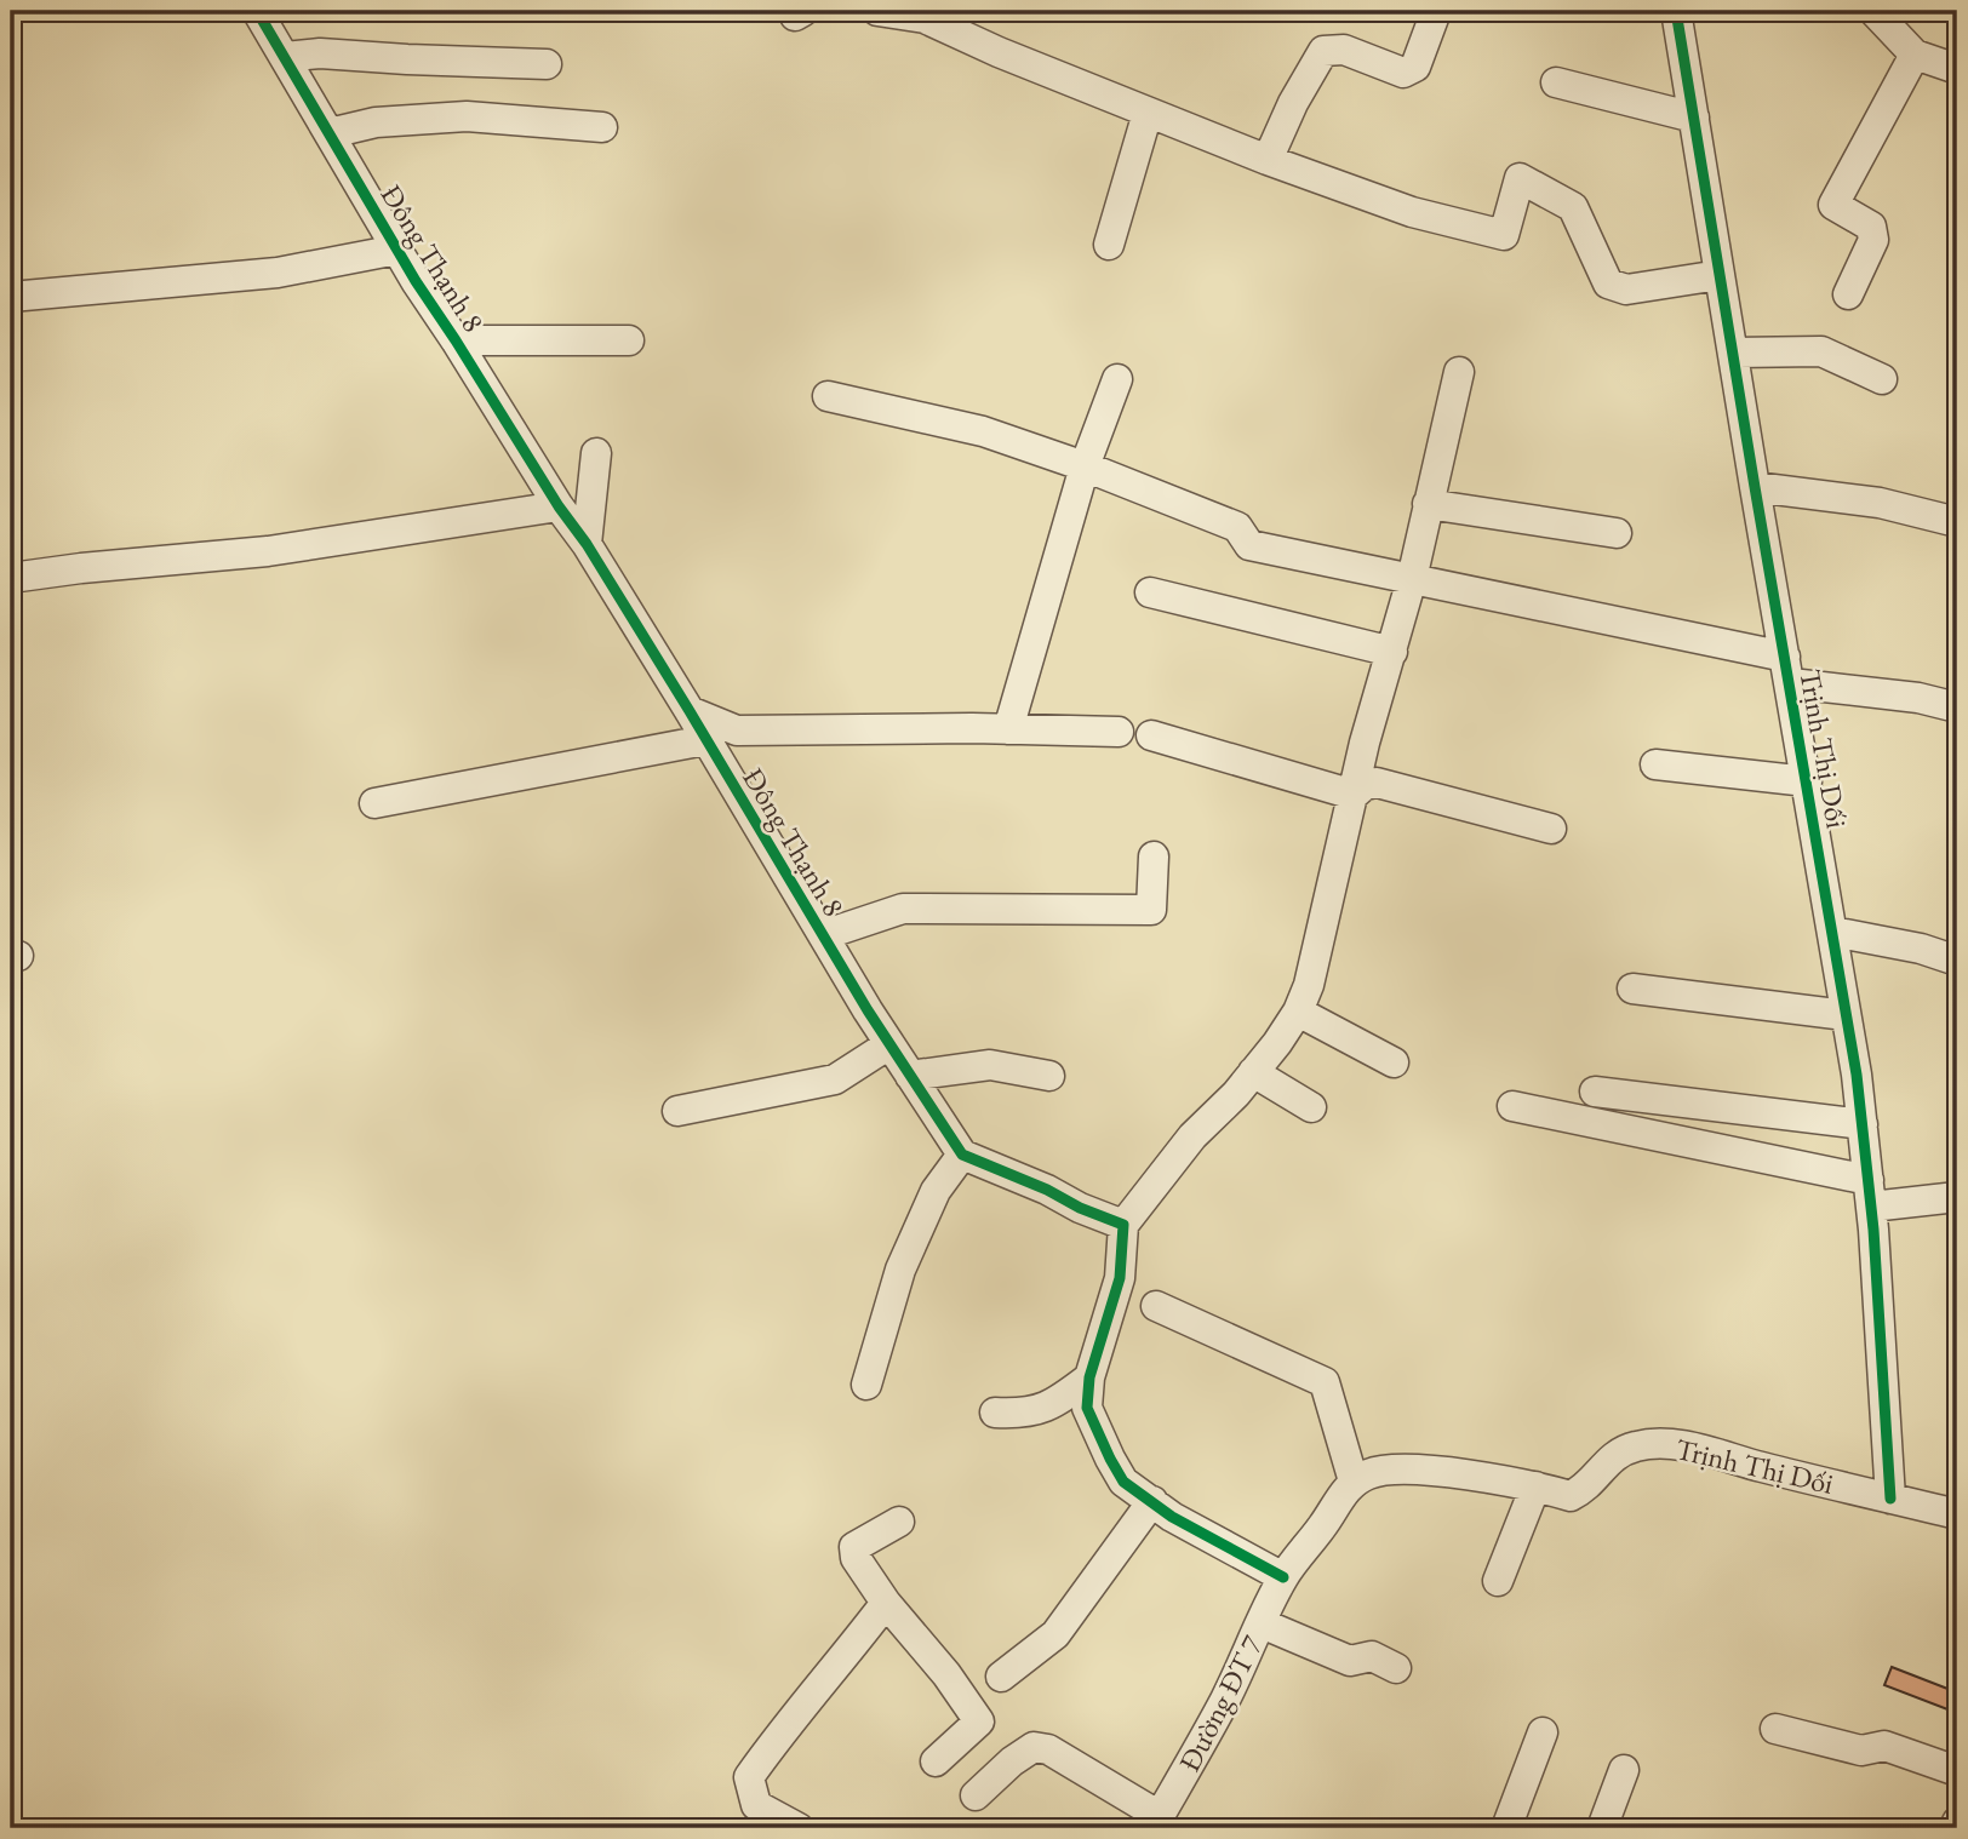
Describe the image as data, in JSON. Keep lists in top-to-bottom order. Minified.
{"streets":{"street":["Đông Thạnh 8","Trịnh Thị Dối","Đường ĐT 7"]}}
